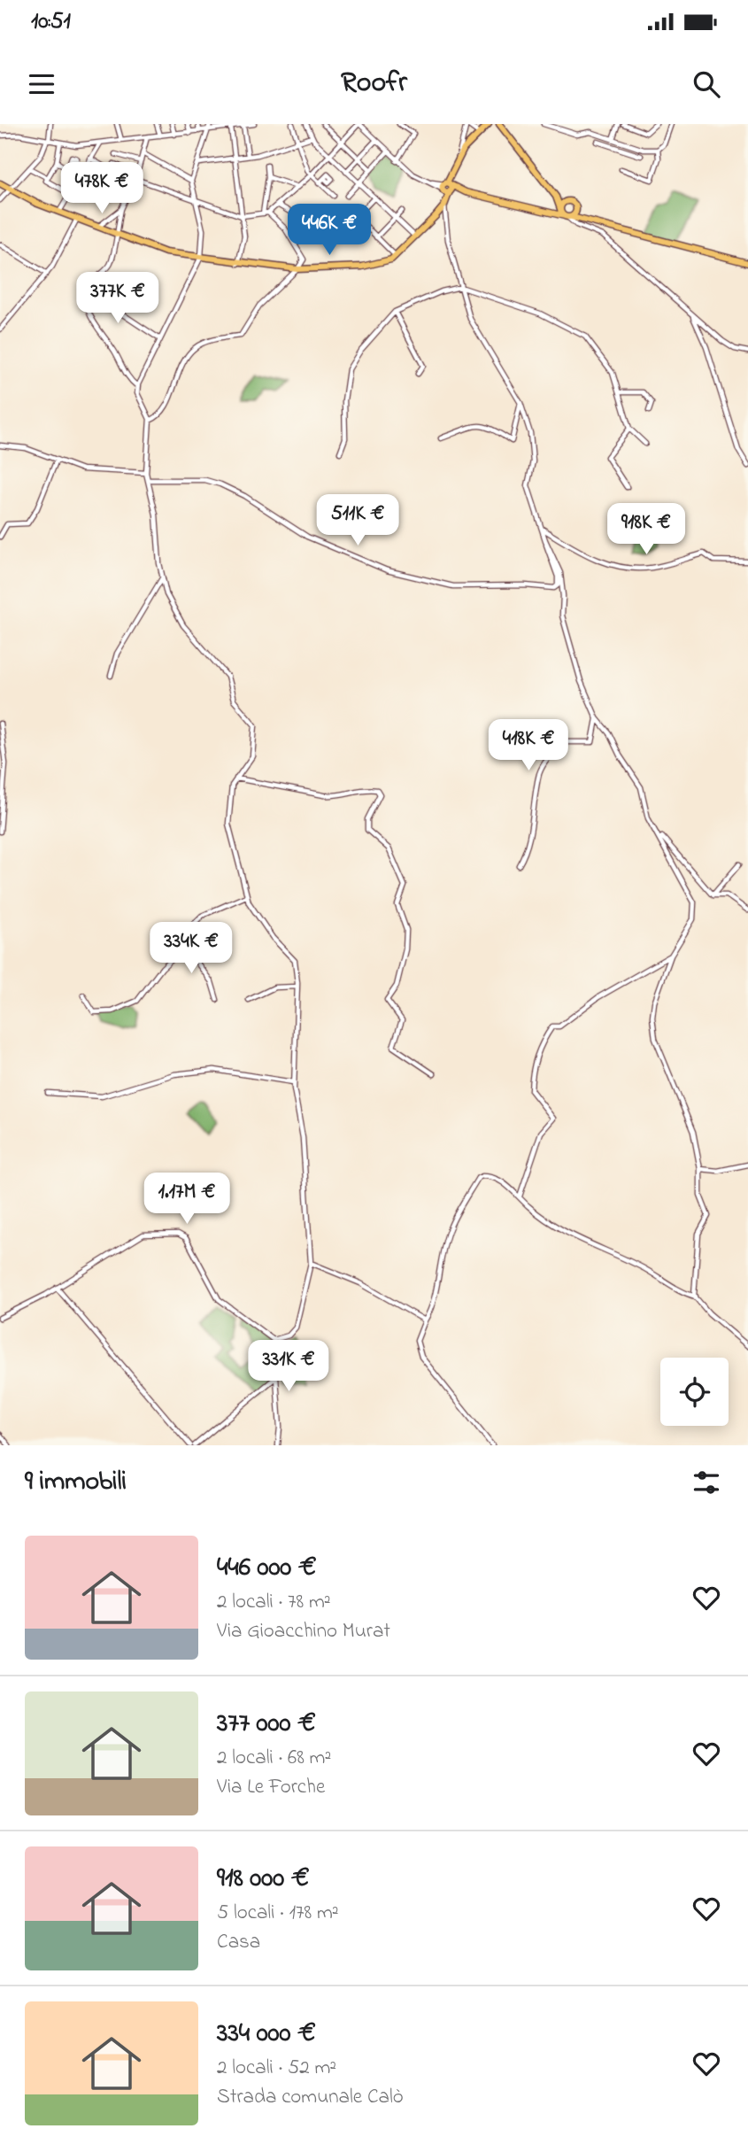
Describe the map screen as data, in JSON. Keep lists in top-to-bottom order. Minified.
{"page":{"status":"10:51","header":"Roofr","price":["478K €","446K €","377K €","511K €","918K €","418K €","334K €","1.17M €","331K €"],"heading":"9 immobili","list":[{"name":"446 000 €","note":"2 locali · 78 m² · Via Gioacchino Murat"},{"name":"377 000 €","note":"2 locali · 68 m² · Via Le Forche"},{"name":"918 000 €","note":"5 locali · 178 m² · Casa"},{"name":"334 000 €","note":"2 locali · 52 m² · Strada comunale Calò"}]}}
